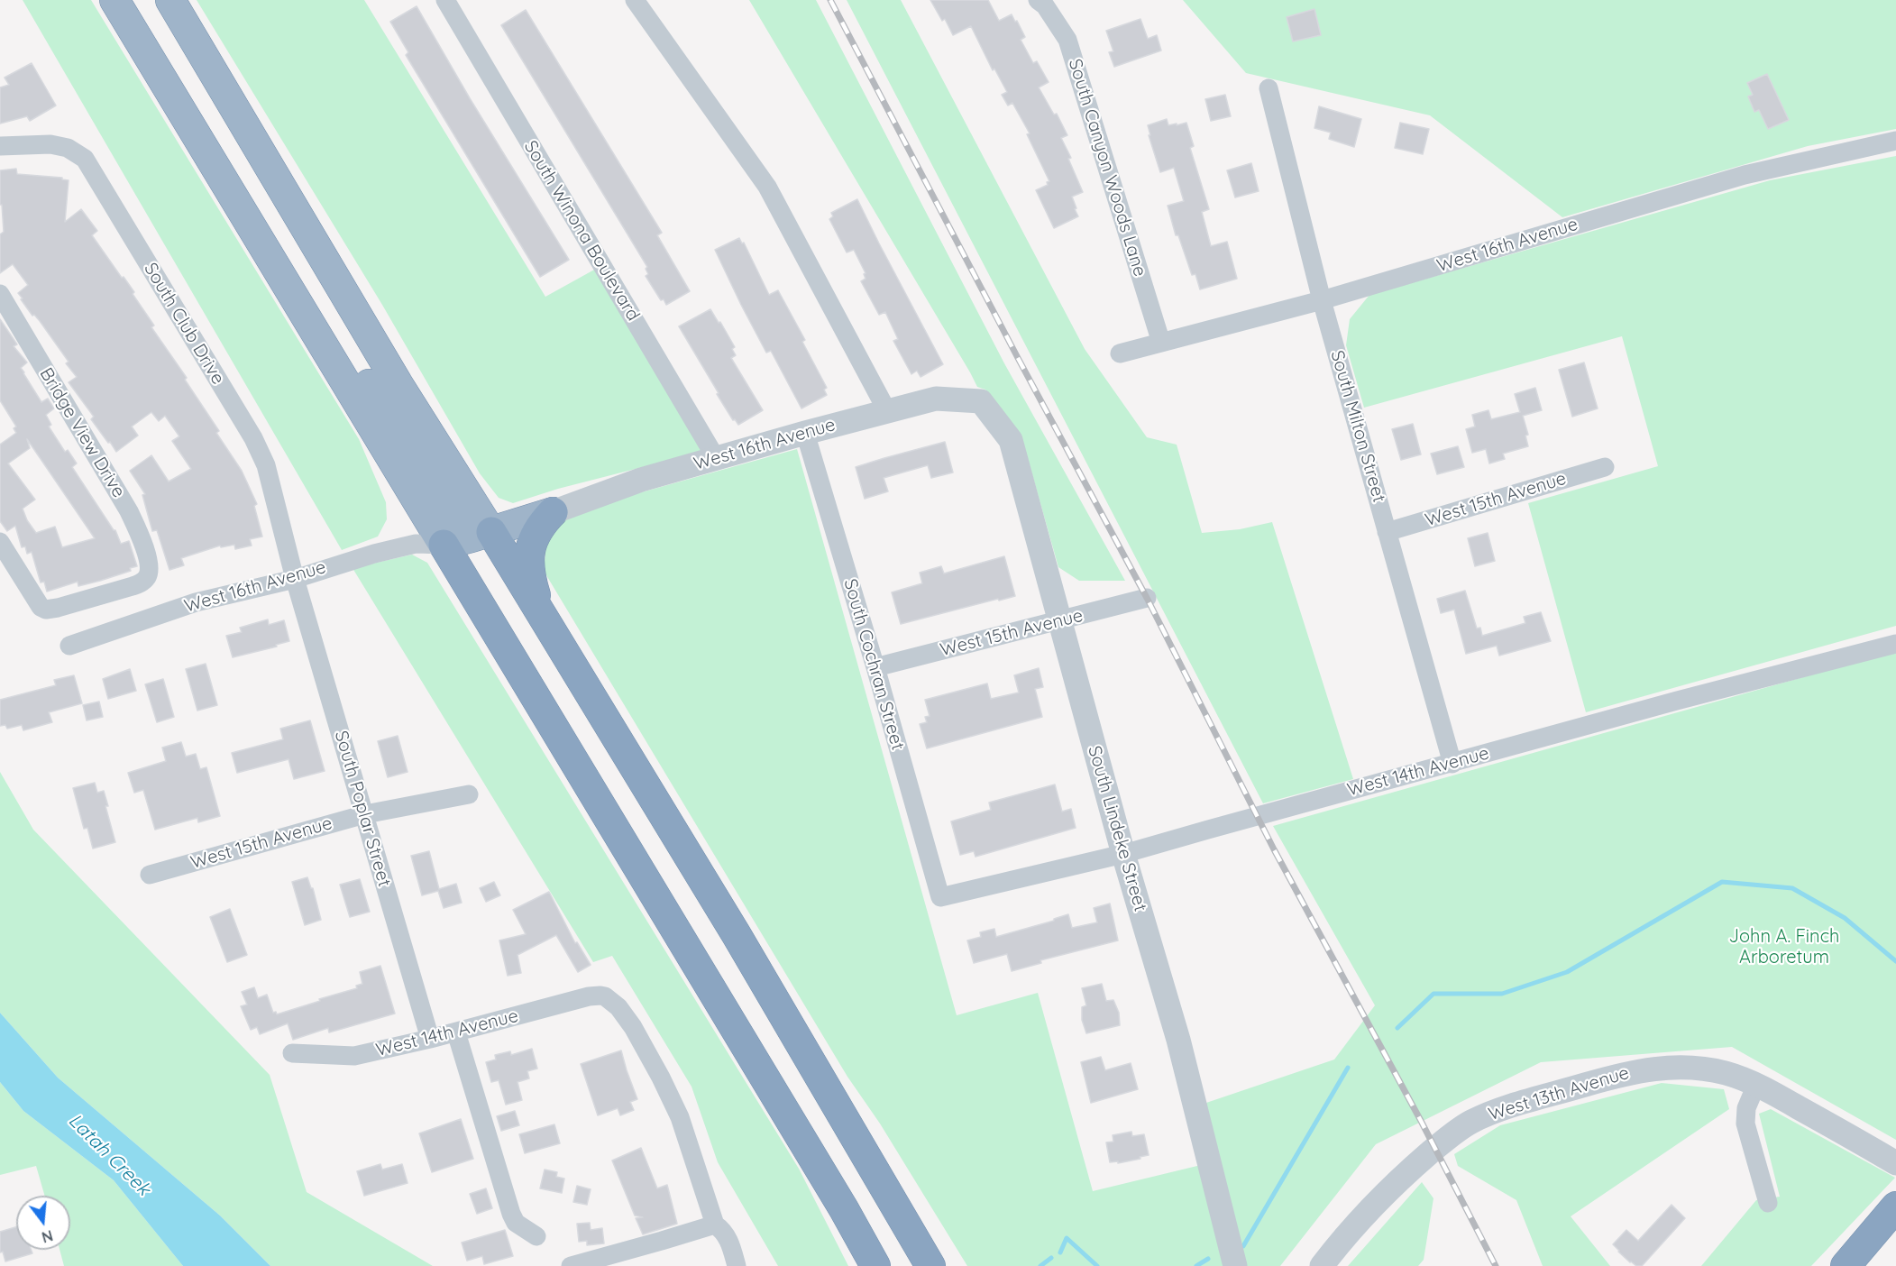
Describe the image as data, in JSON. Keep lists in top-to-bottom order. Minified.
{"streets":{"street":["South Canyon Woods Lane","South Winona Boulevard","West 16th Avenue","South Club Drive","South Milton Street","Bridge View Drive","West 15th Avenue","South Cochran Street","West 14th Avenue","South Poplar Street","South Lindeke Street","West 13th Avenue"]},"crossings":[["South Canyon Woods Lane","West 16th Avenue"],["South Winona Boulevard","West 16th Avenue"],["West 16th Avenue","South Club Drive"],["West 16th Avenue","South Milton Street"],["West 16th Avenue","South Cochran Street"],["West 16th Avenue","South Poplar Street"],["West 16th Avenue","South Lindeke Street"],["South Club Drive","South Poplar Street"],["South Milton Street","West 15th Avenue"],["South Milton Street","West 14th Avenue"],["West 15th Avenue","South Cochran Street"],["West 15th Avenue","South Poplar Street"],["West 15th Avenue","South Lindeke Street"],["South Cochran Street","West 14th Avenue"],["West 14th Avenue","South Poplar Street"],["West 14th Avenue","South Lindeke Street"]],"water":["Latah Creek"],"parks":["John A. Finch Arboretum"],"north":"bottom"}
